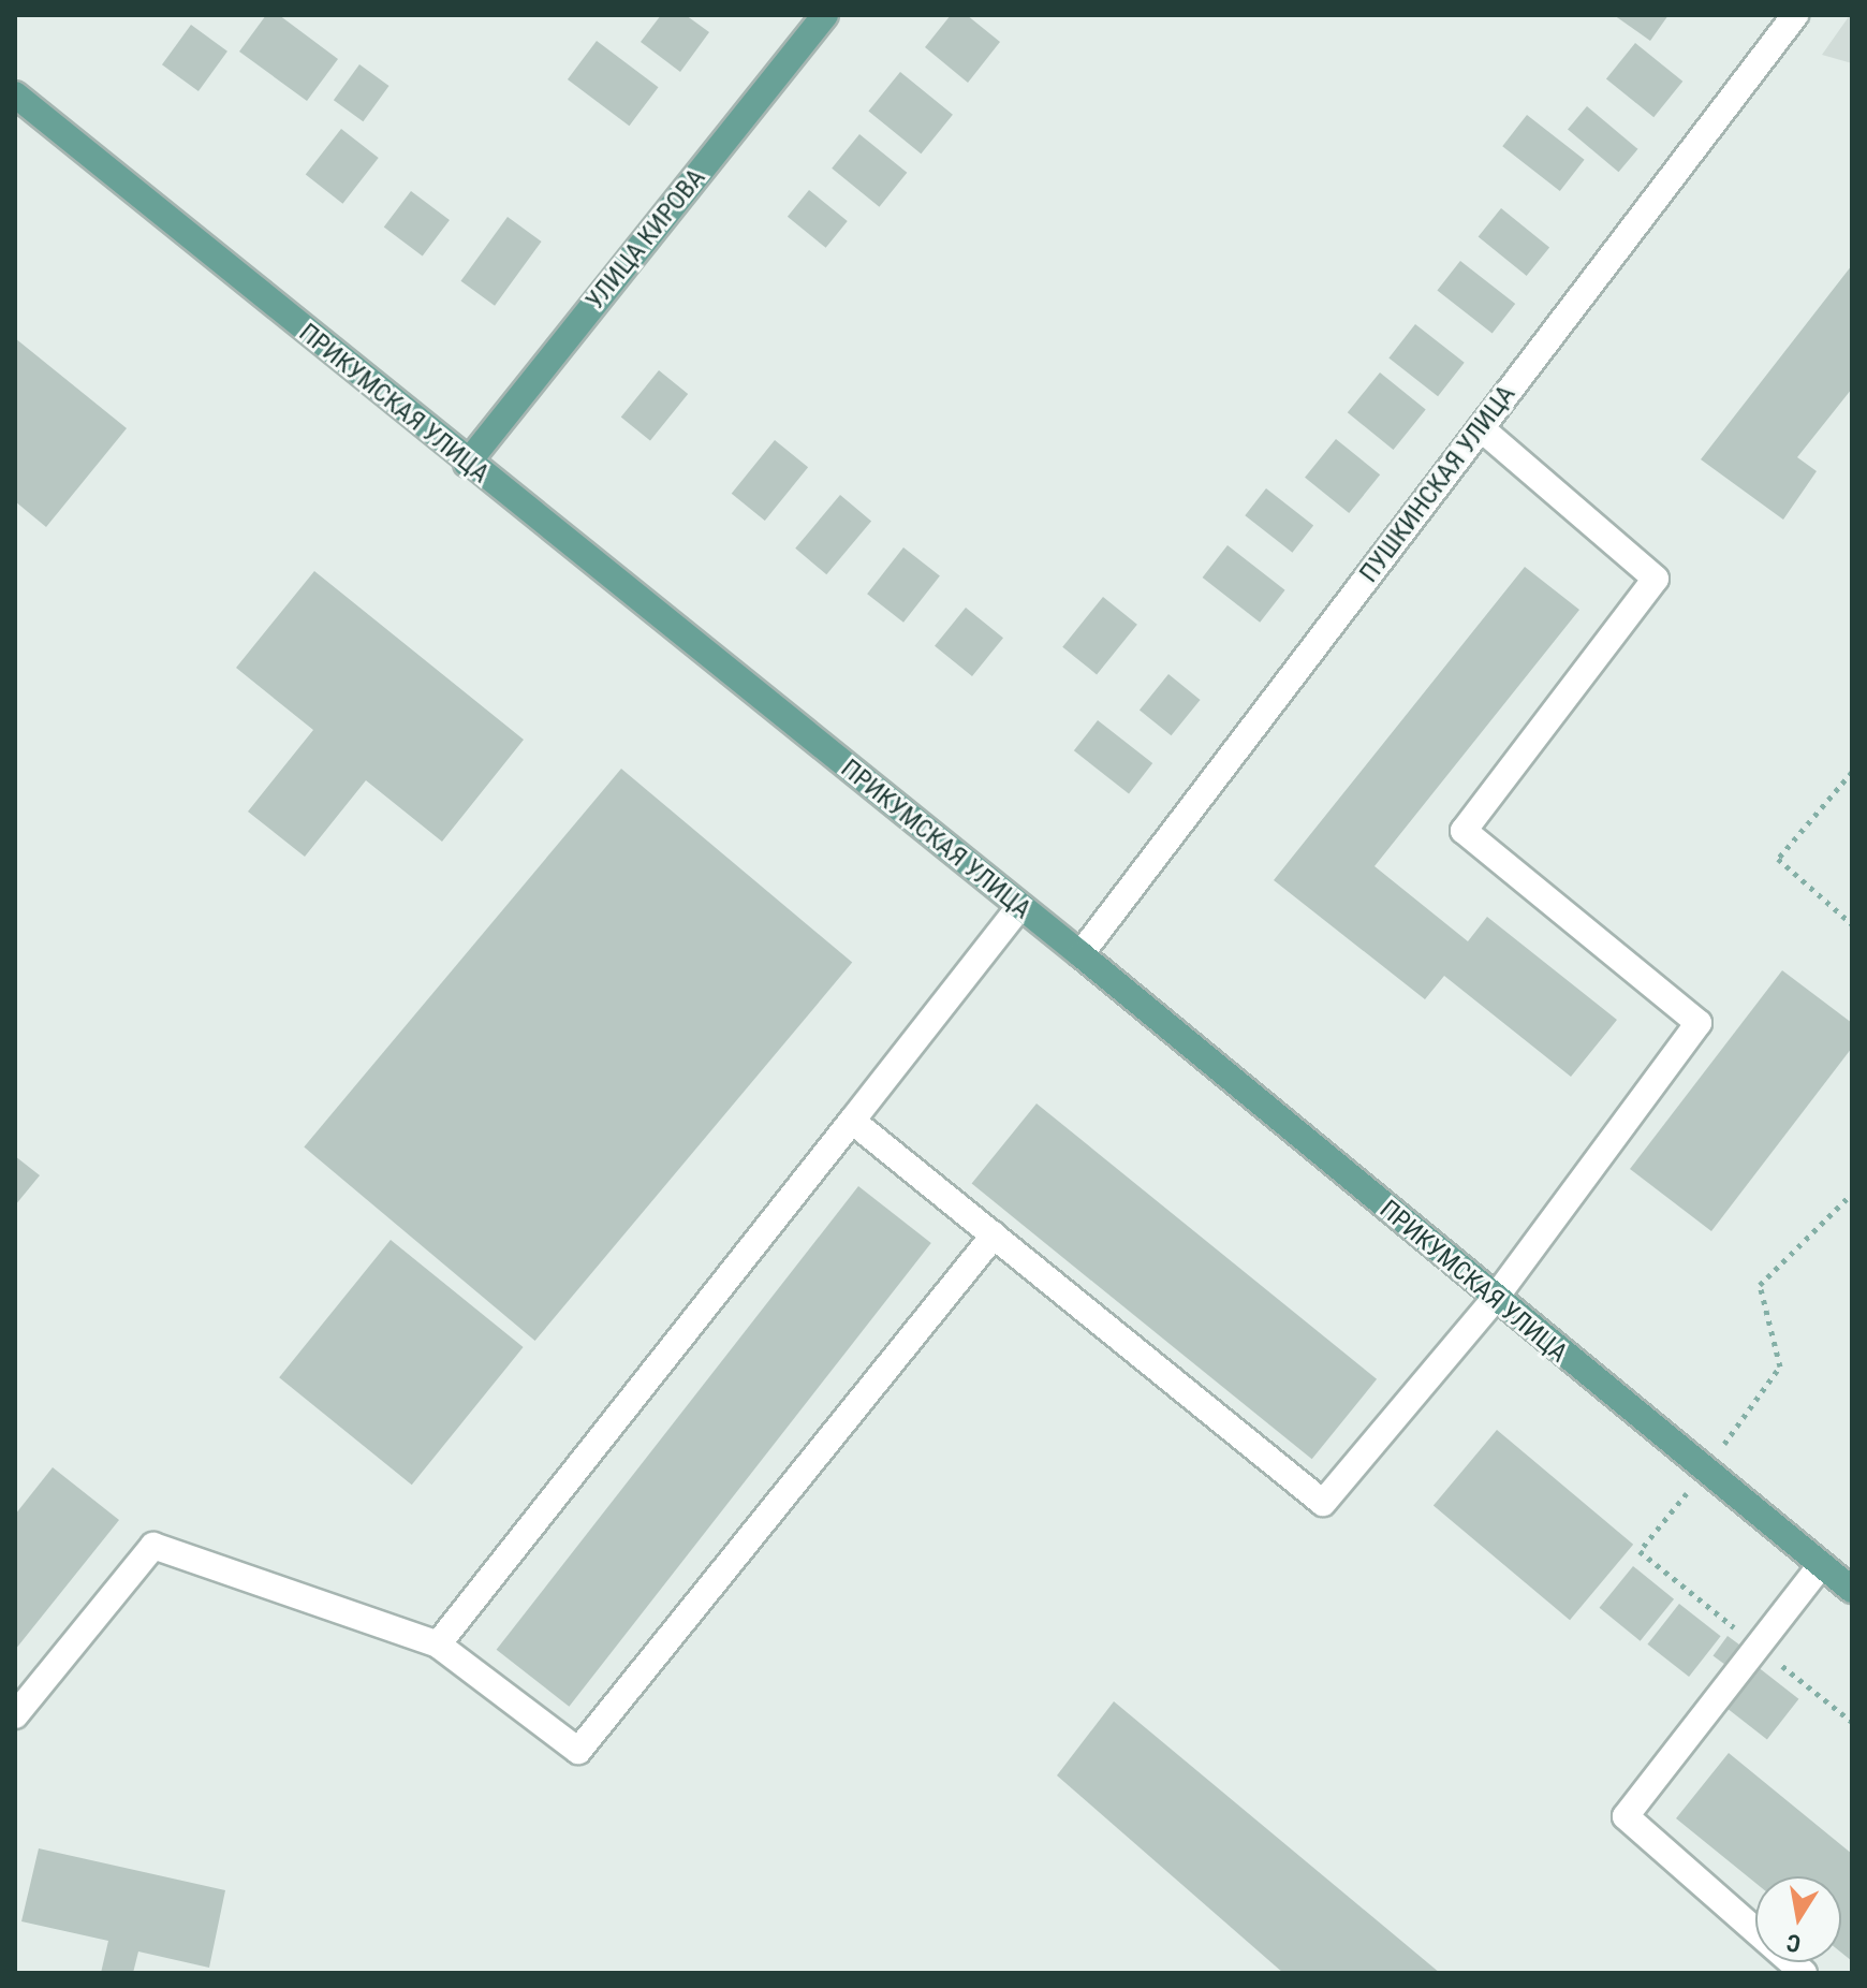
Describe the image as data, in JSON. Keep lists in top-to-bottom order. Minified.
{"streets":{"main road":["УЛИЦА КИРОВА","ПРИКУМСКАЯ УЛИЦА"],"street":["ПУШКИНСКАЯ УЛИЦА"]},"crossings":[["УЛИЦА КИРОВА","ПРИКУМСКАЯ УЛИЦА"],["ПРИКУМСКАЯ УЛИЦА","ПУШКИНСКАЯ УЛИЦА"]],"north":"bottom"}
